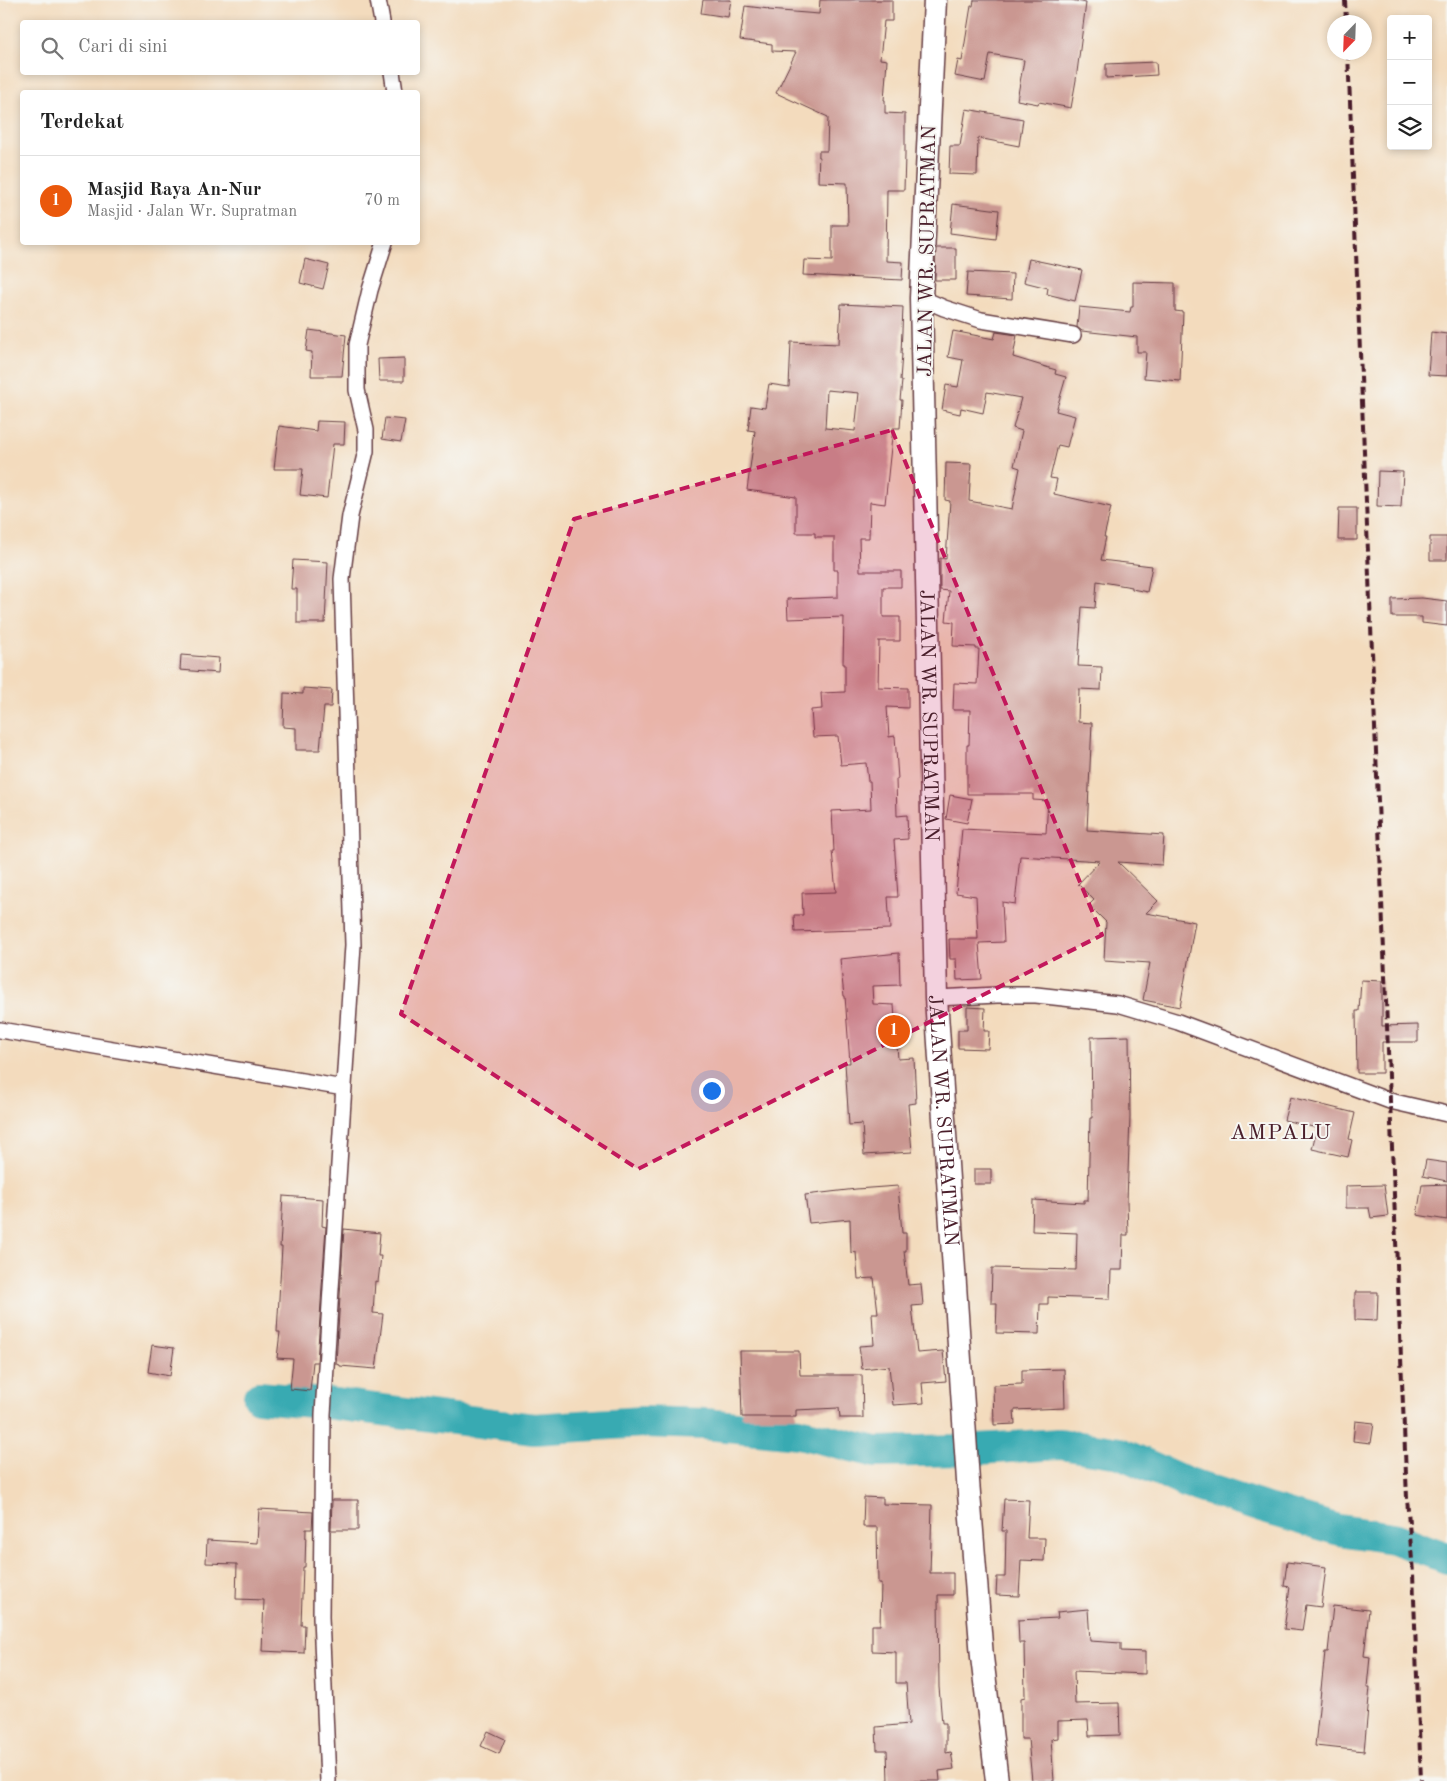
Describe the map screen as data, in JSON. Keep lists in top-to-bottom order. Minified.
{"streets":{"main road":["JALAN WR. SUPRATMAN"]},"districts":["AMPALU"],"north":"bottom left","page":{"map_buttons":["+","−"],"search":"Cari di sini","heading":"Terdekat","list":[{"mark":"1","name":"Masjid Raya An-Nur","note":"Masjid · Jalan Wr. Supratman","value":"70 m"}],"pins":"1"}}
